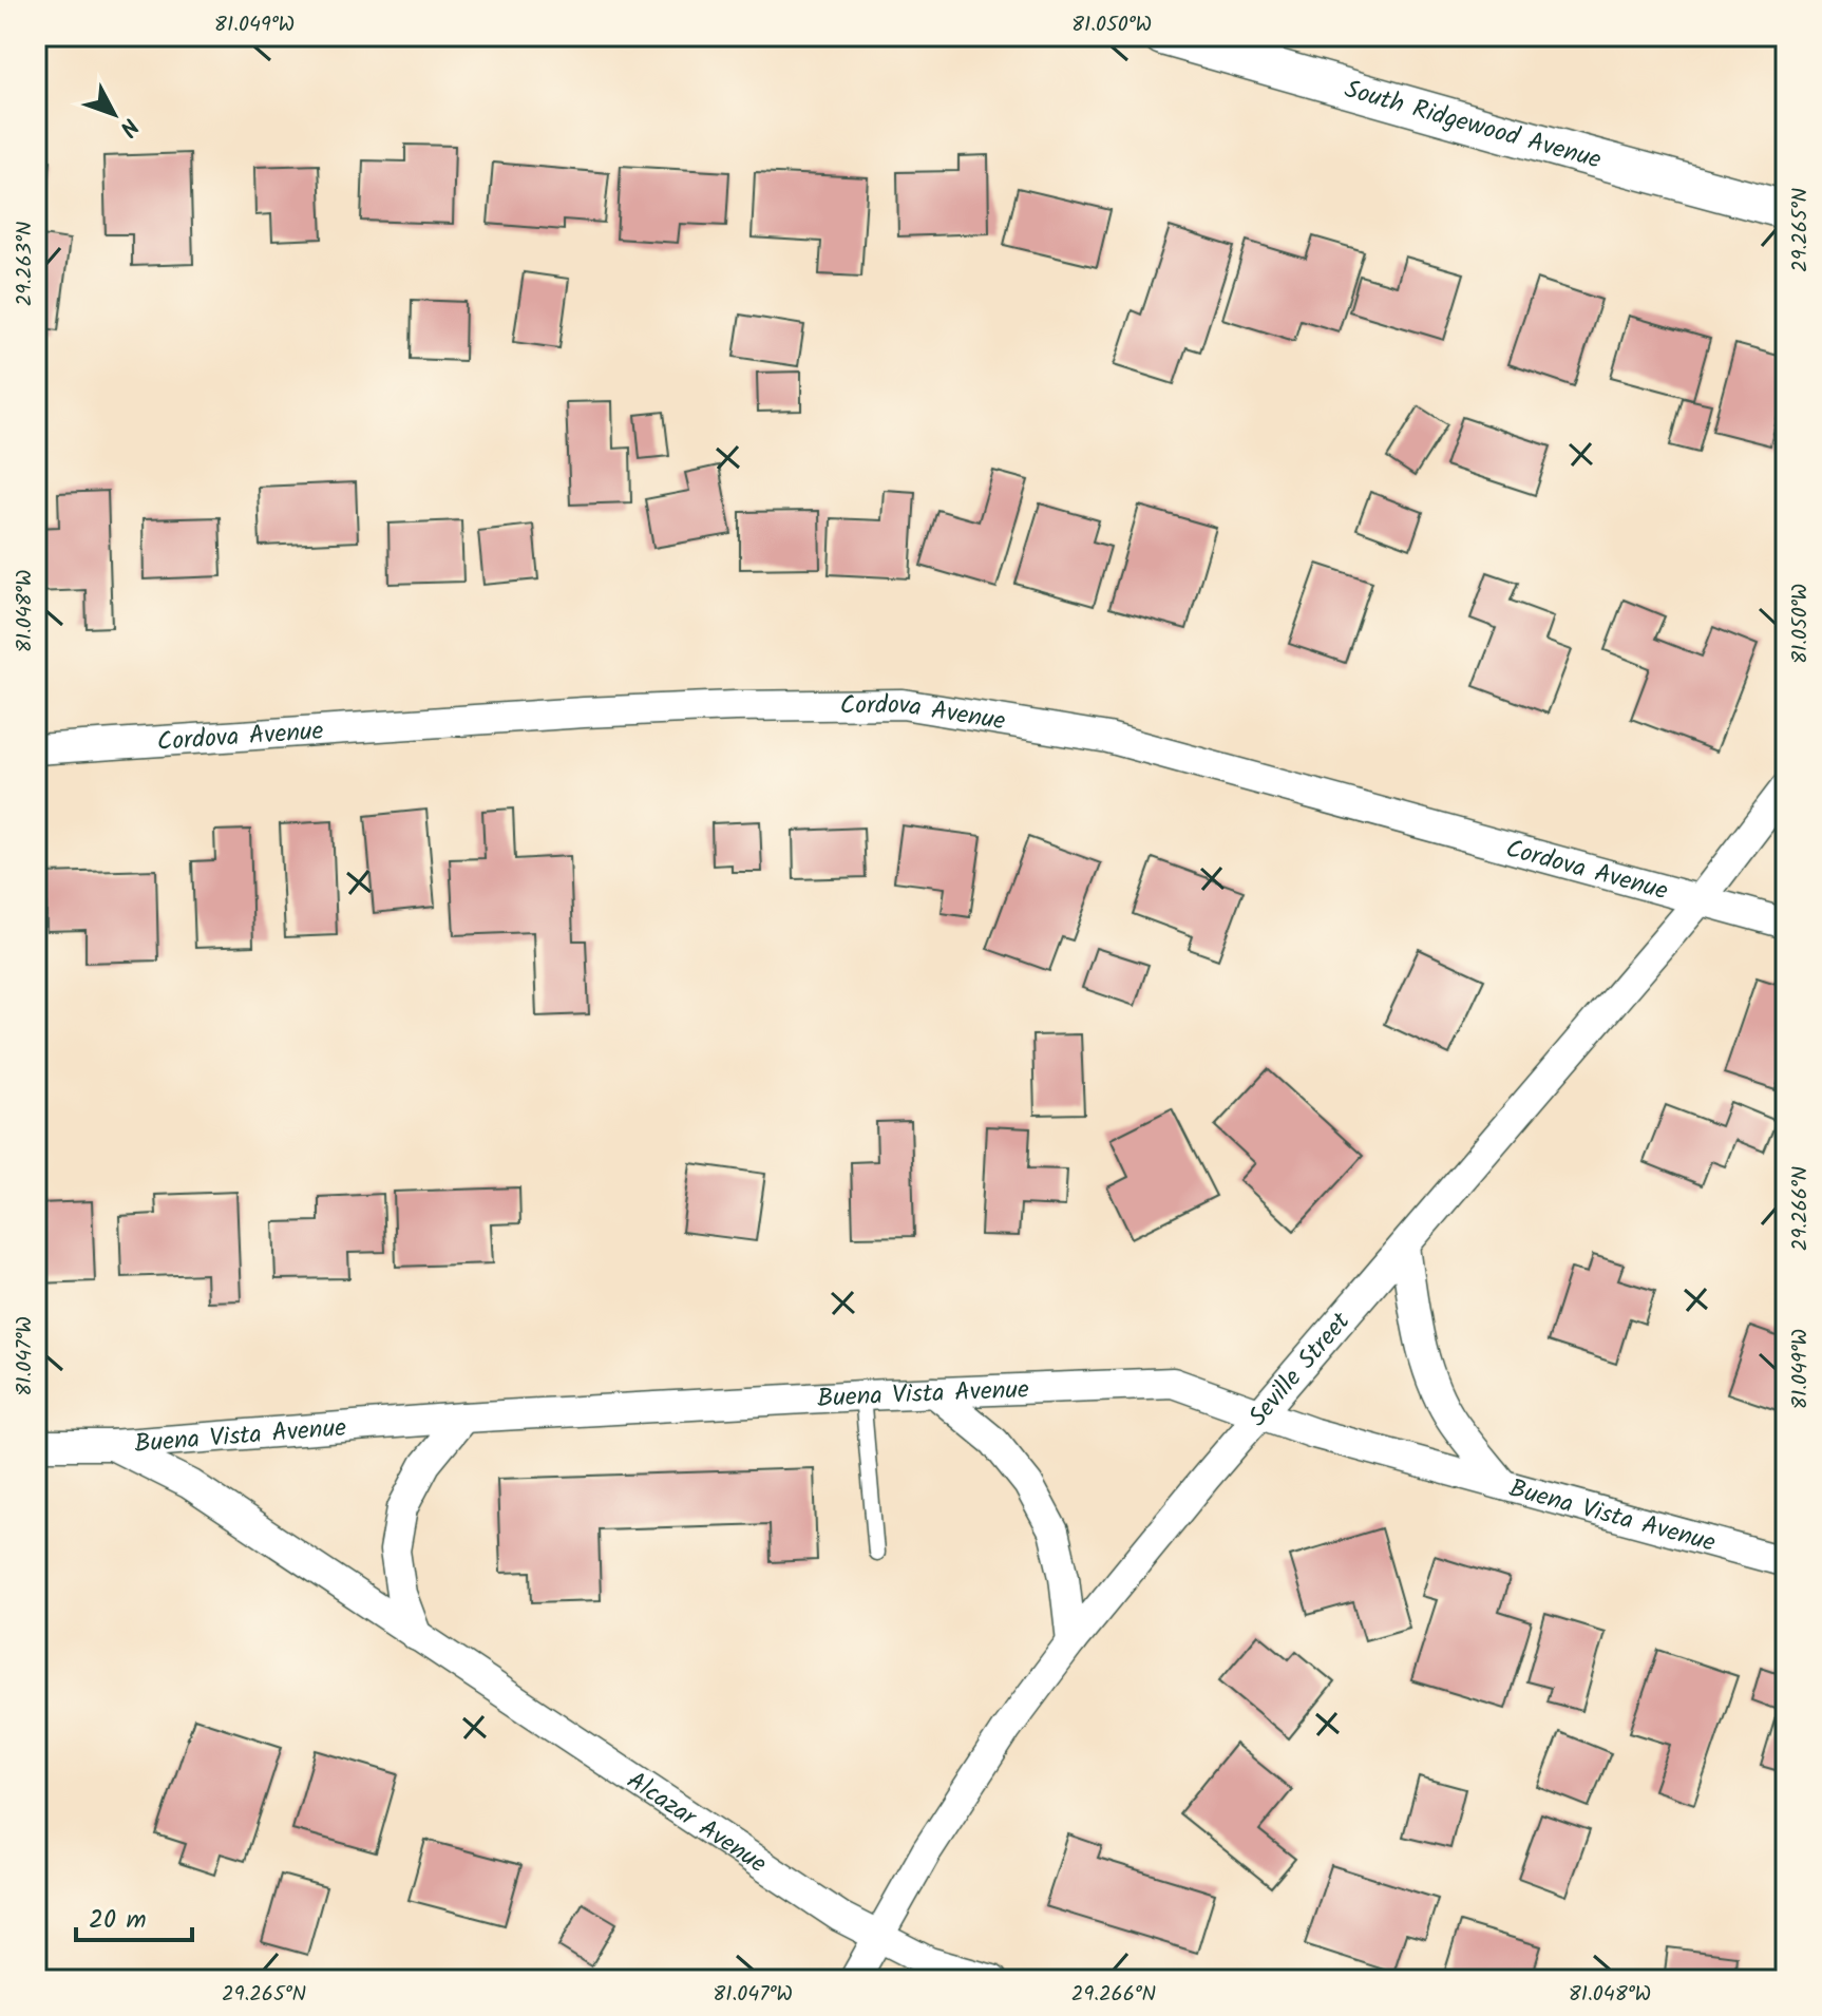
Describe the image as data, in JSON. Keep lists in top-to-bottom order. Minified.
{"streets":{"street":["South Ridgewood Avenue","Cordova Avenue","Seville Street","Buena Vista Avenue","Alcazar Avenue"]},"crossings":[["Cordova Avenue","Seville Street"],["Seville Street","Buena Vista Avenue"],["Seville Street","Alcazar Avenue"],["Buena Vista Avenue","Alcazar Avenue"]],"scale_bar":"20 m","north":"bottom right","coordinates":["81.049°W","81.050°W","29.265°N","29.263°N","81.048°W","29.266°N","81.047°W"]}
